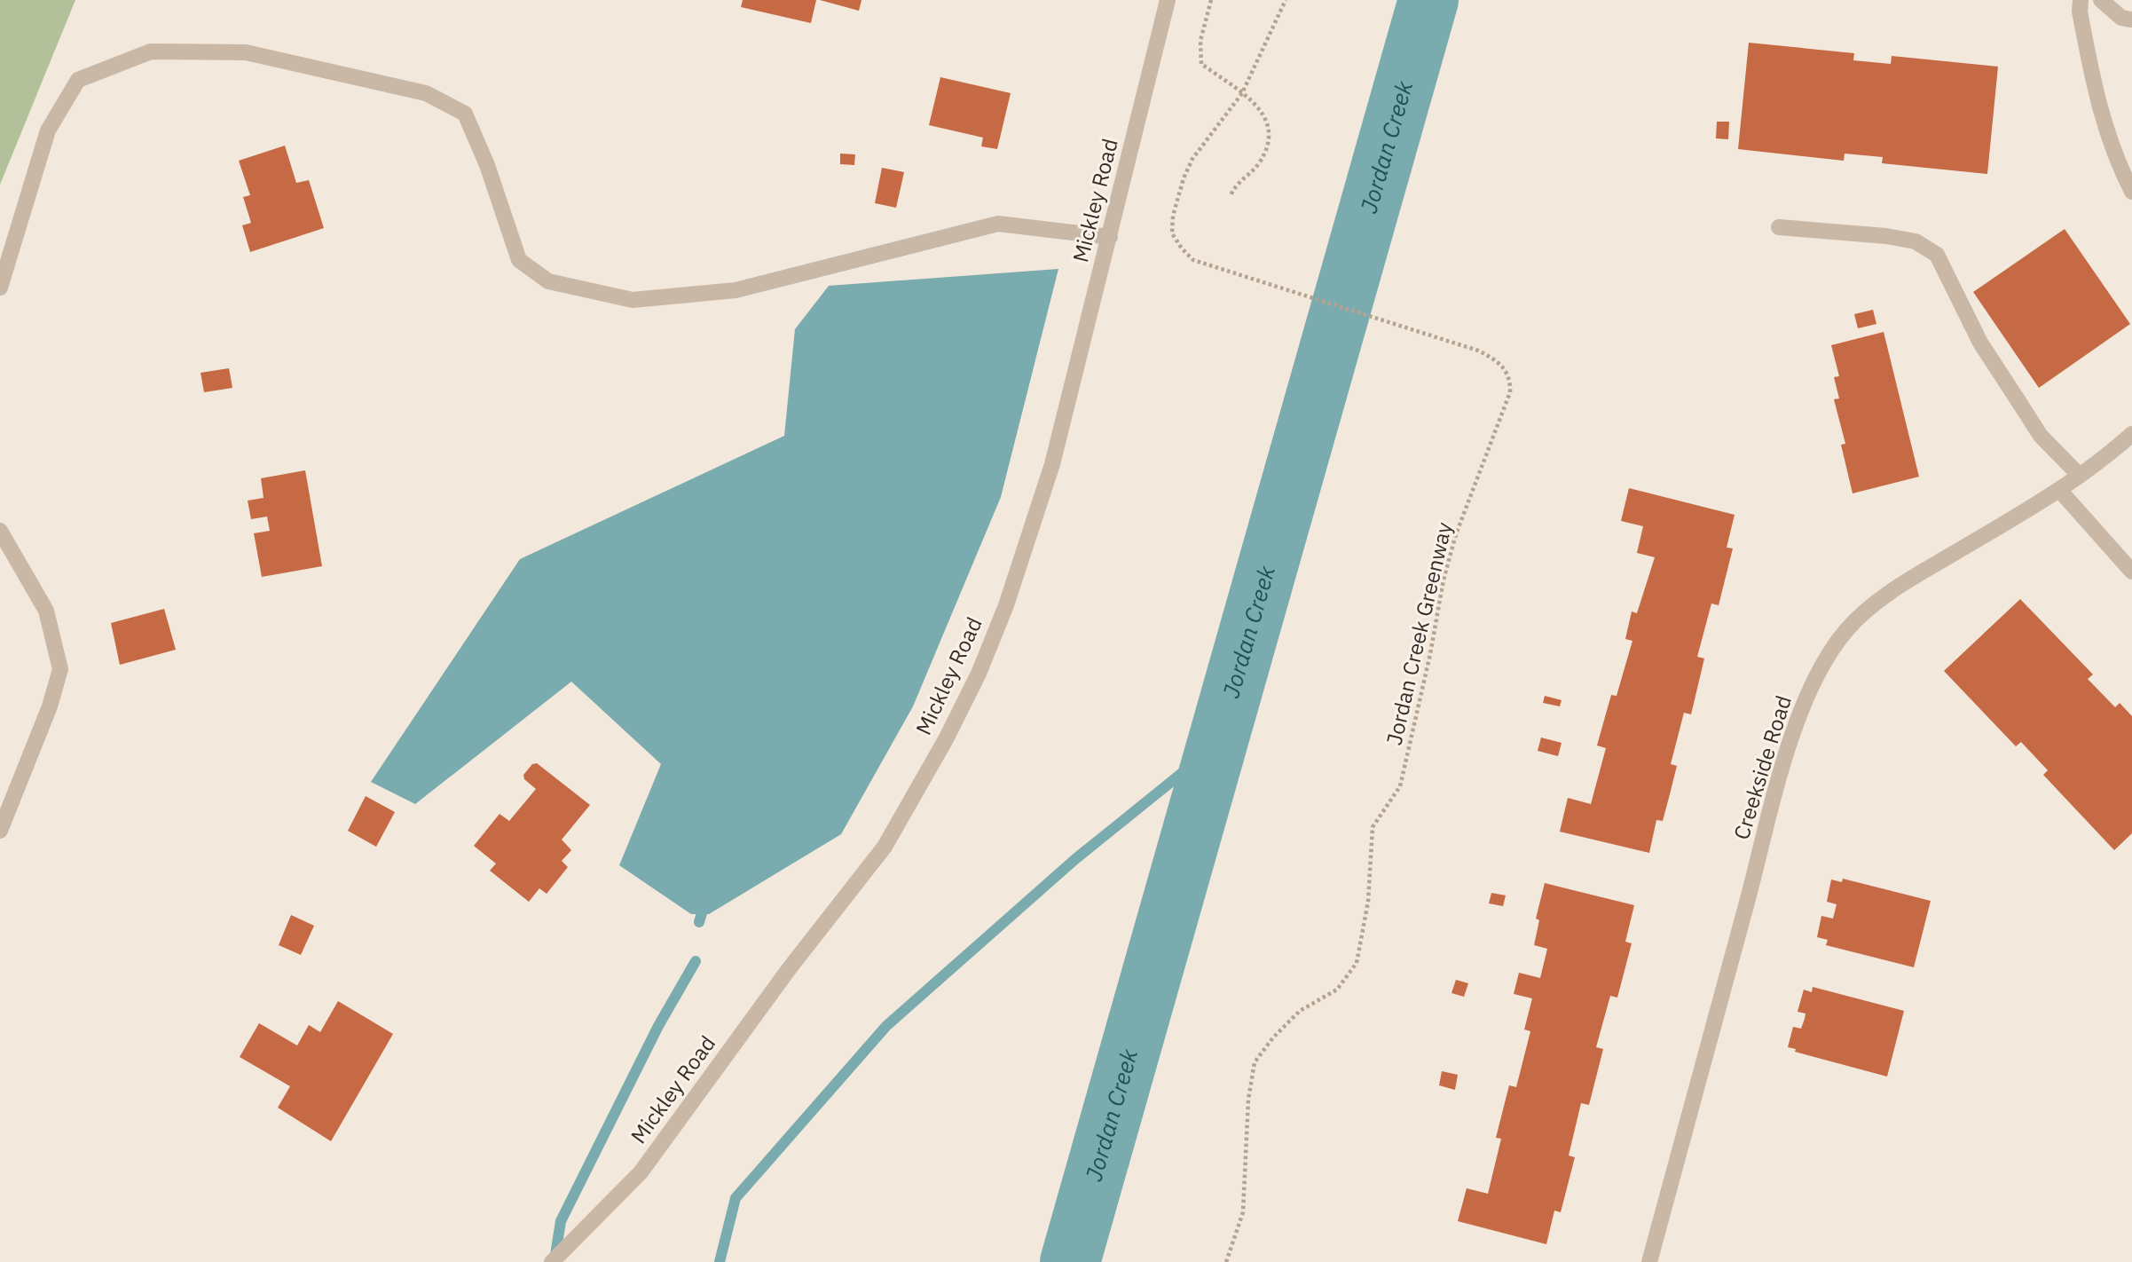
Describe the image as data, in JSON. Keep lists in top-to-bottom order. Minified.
{"streets":{"street":["Mickley Road","Creekside Road"],"path":["Jordan Creek Greenway"]},"water":["Jordan Creek"]}
